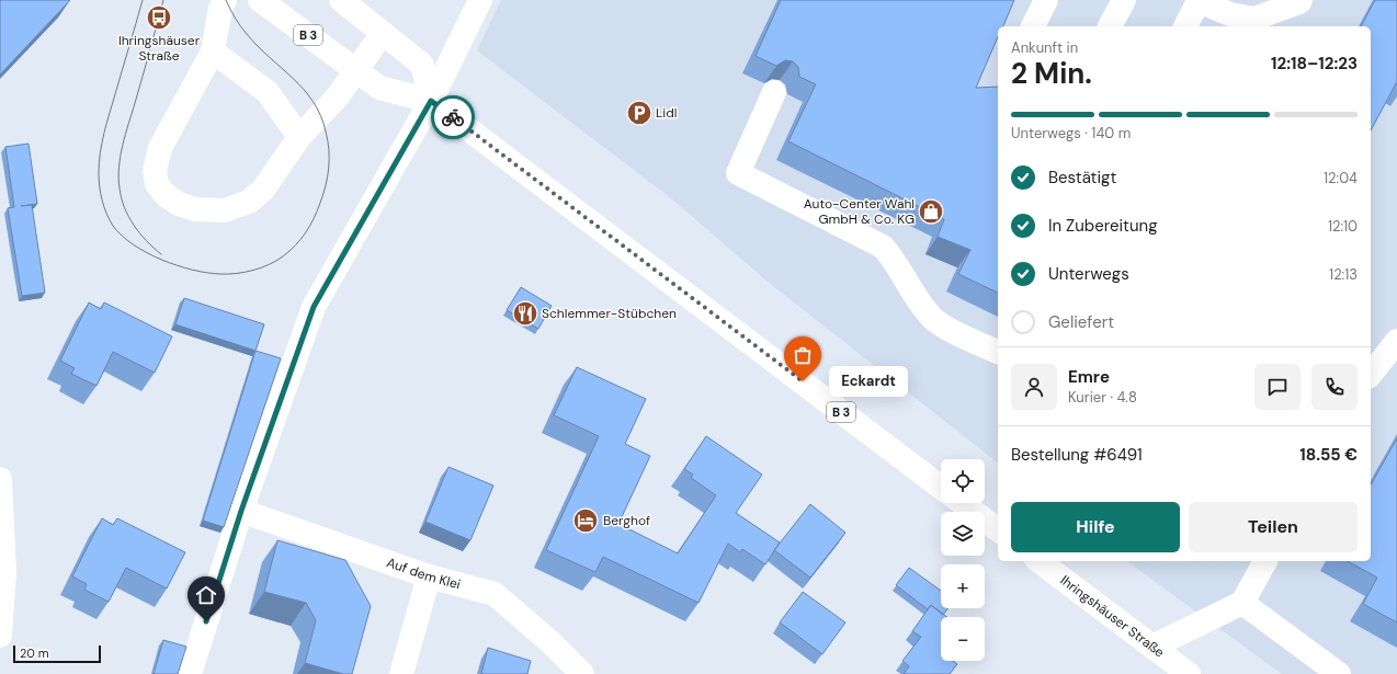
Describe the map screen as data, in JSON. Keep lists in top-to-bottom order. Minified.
{"streets":{"street":["B 3","Auf dem Klei","Ihringshäuser Straße"]},"places":{"bus stop":["Ihringshäuser Straße"],"parking":["Lidl"],"shop":["Auto-Center Wahl GmbH & Co. KG"],"restaurant":["Schlemmer-Stübchen"],"other":["Eckardt"],"hotel":["Berghof"]},"scale_bar":"20 m","page":{"heading":["2 Min.","Ankunft in","12:18–12:23"],"panel":["Emre","Kurier · 4.8","Bestellung #6491","18.55 €"],"bar":"Unterwegs · 140 m","list":[["Bestätigt","12:04"],["In Zubereitung","12:10"],["Unterwegs","12:13"],"Geliefert"],"bubble":"Eckardt","map_buttons":["+","−"],"buttons":["Hilfe","Teilen"],"scale":"20 m"}}
